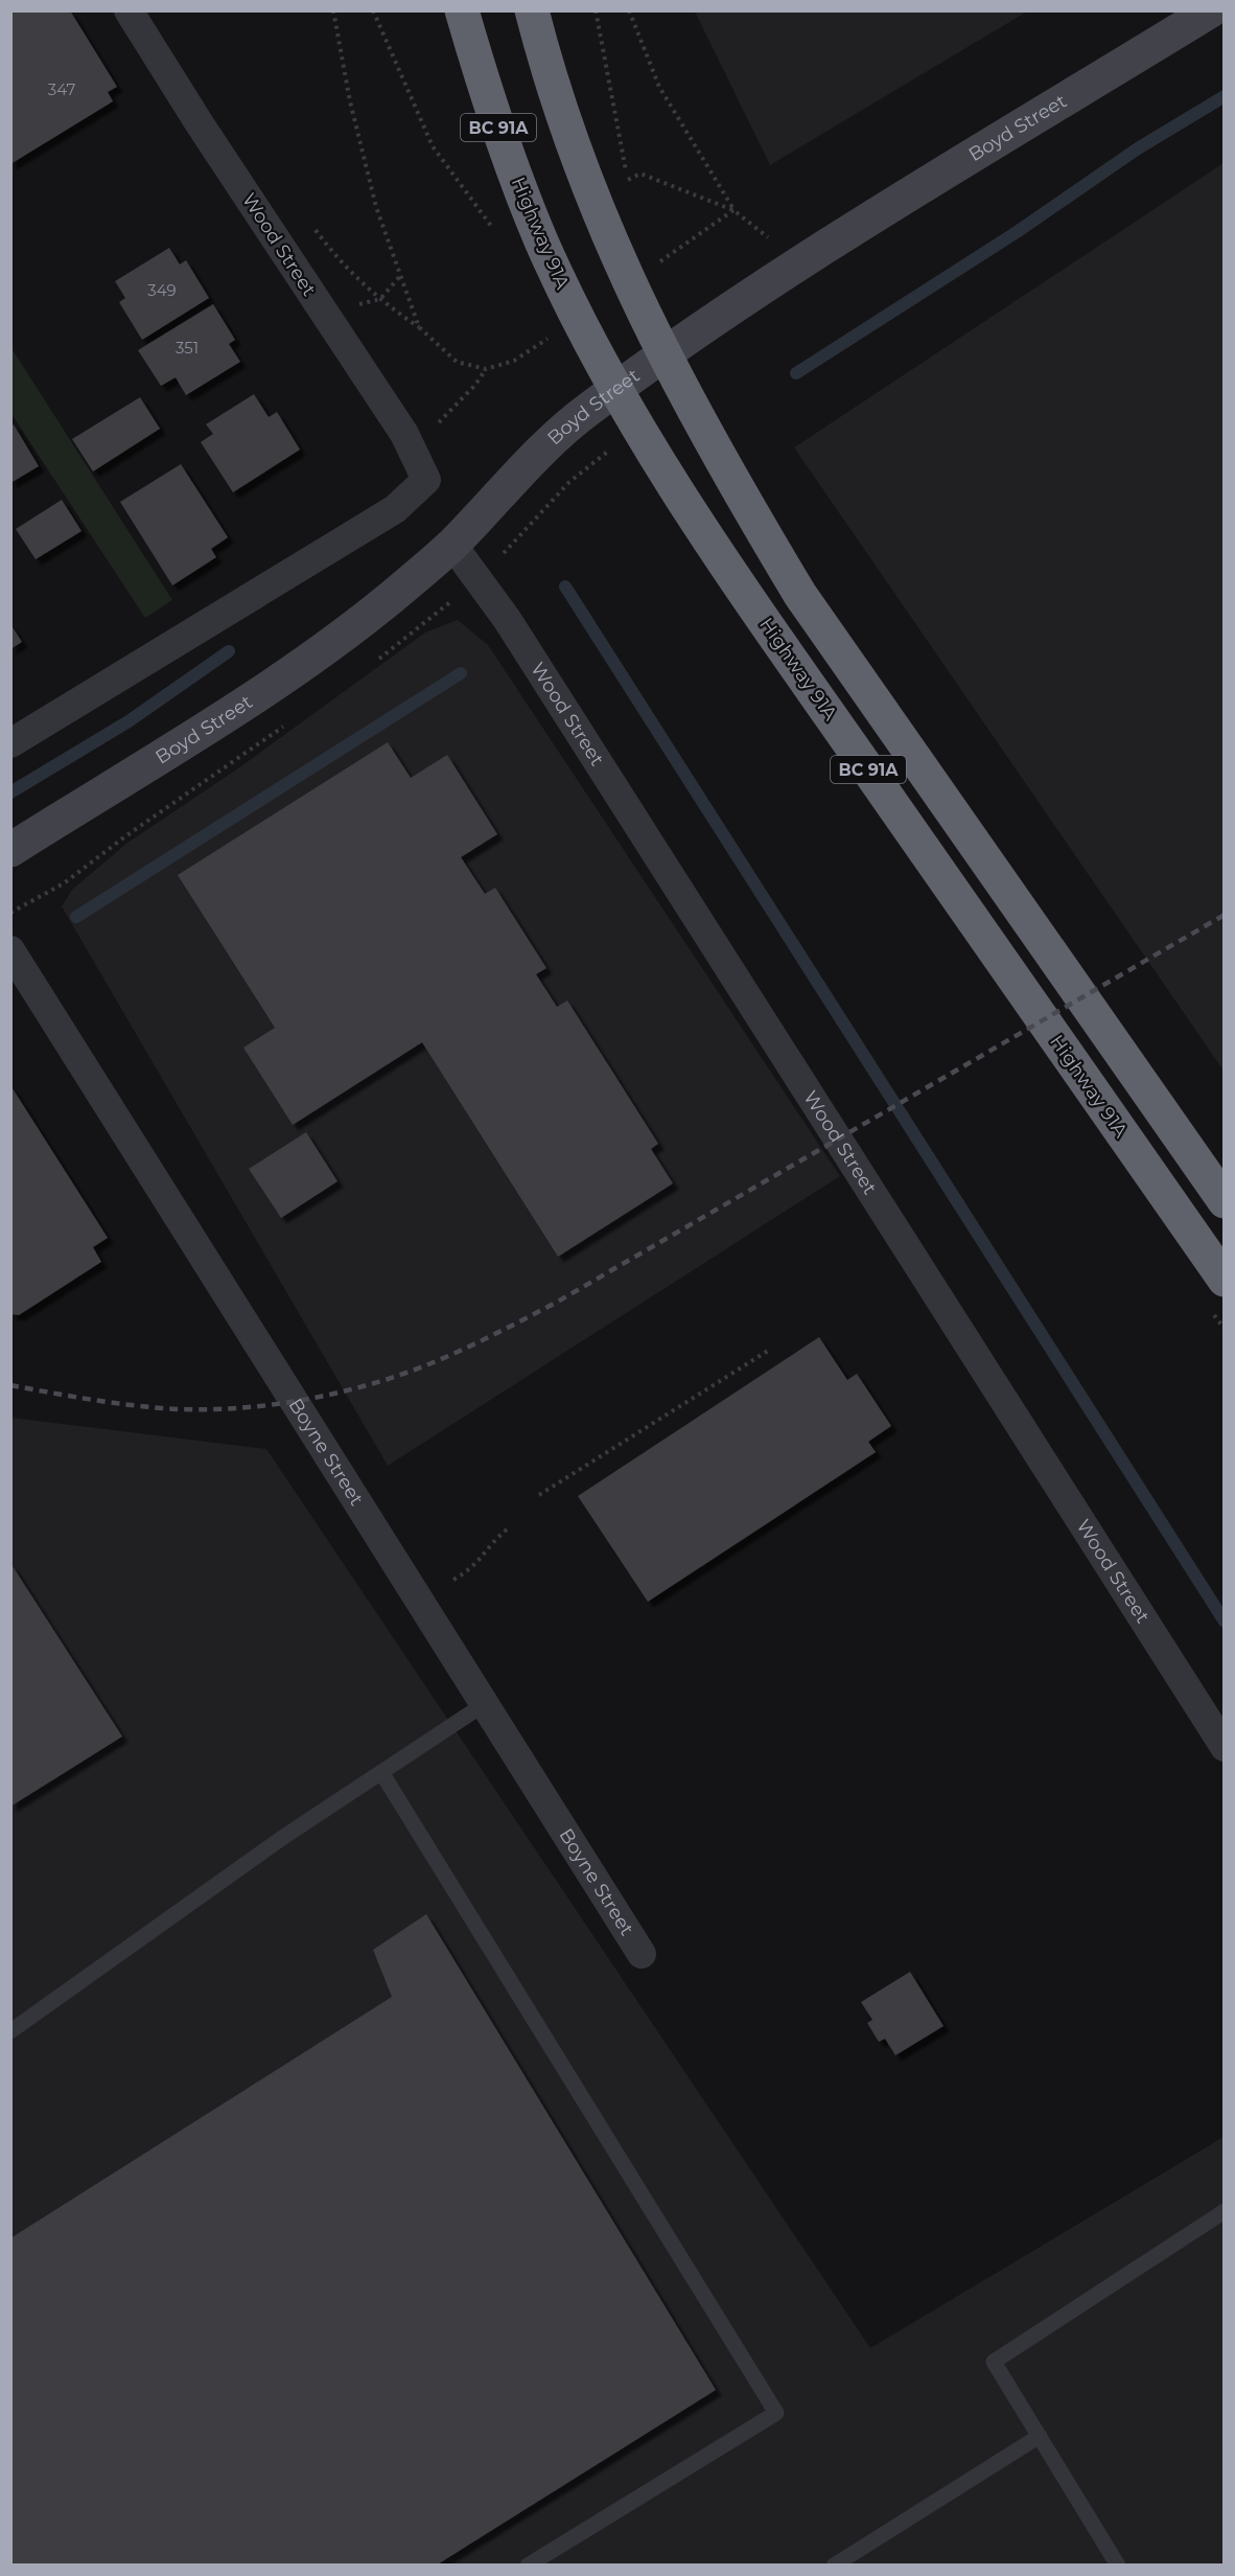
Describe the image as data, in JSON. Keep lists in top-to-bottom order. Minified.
{"streets":{"highway":["BC 91A","Highway 91A"],"main road":["Boyd Street"],"street":["Wood Street","Boyne Street"]},"crossings":[["Boyd Street","Wood Street"]],"house_numbers":["347","349","351"]}
